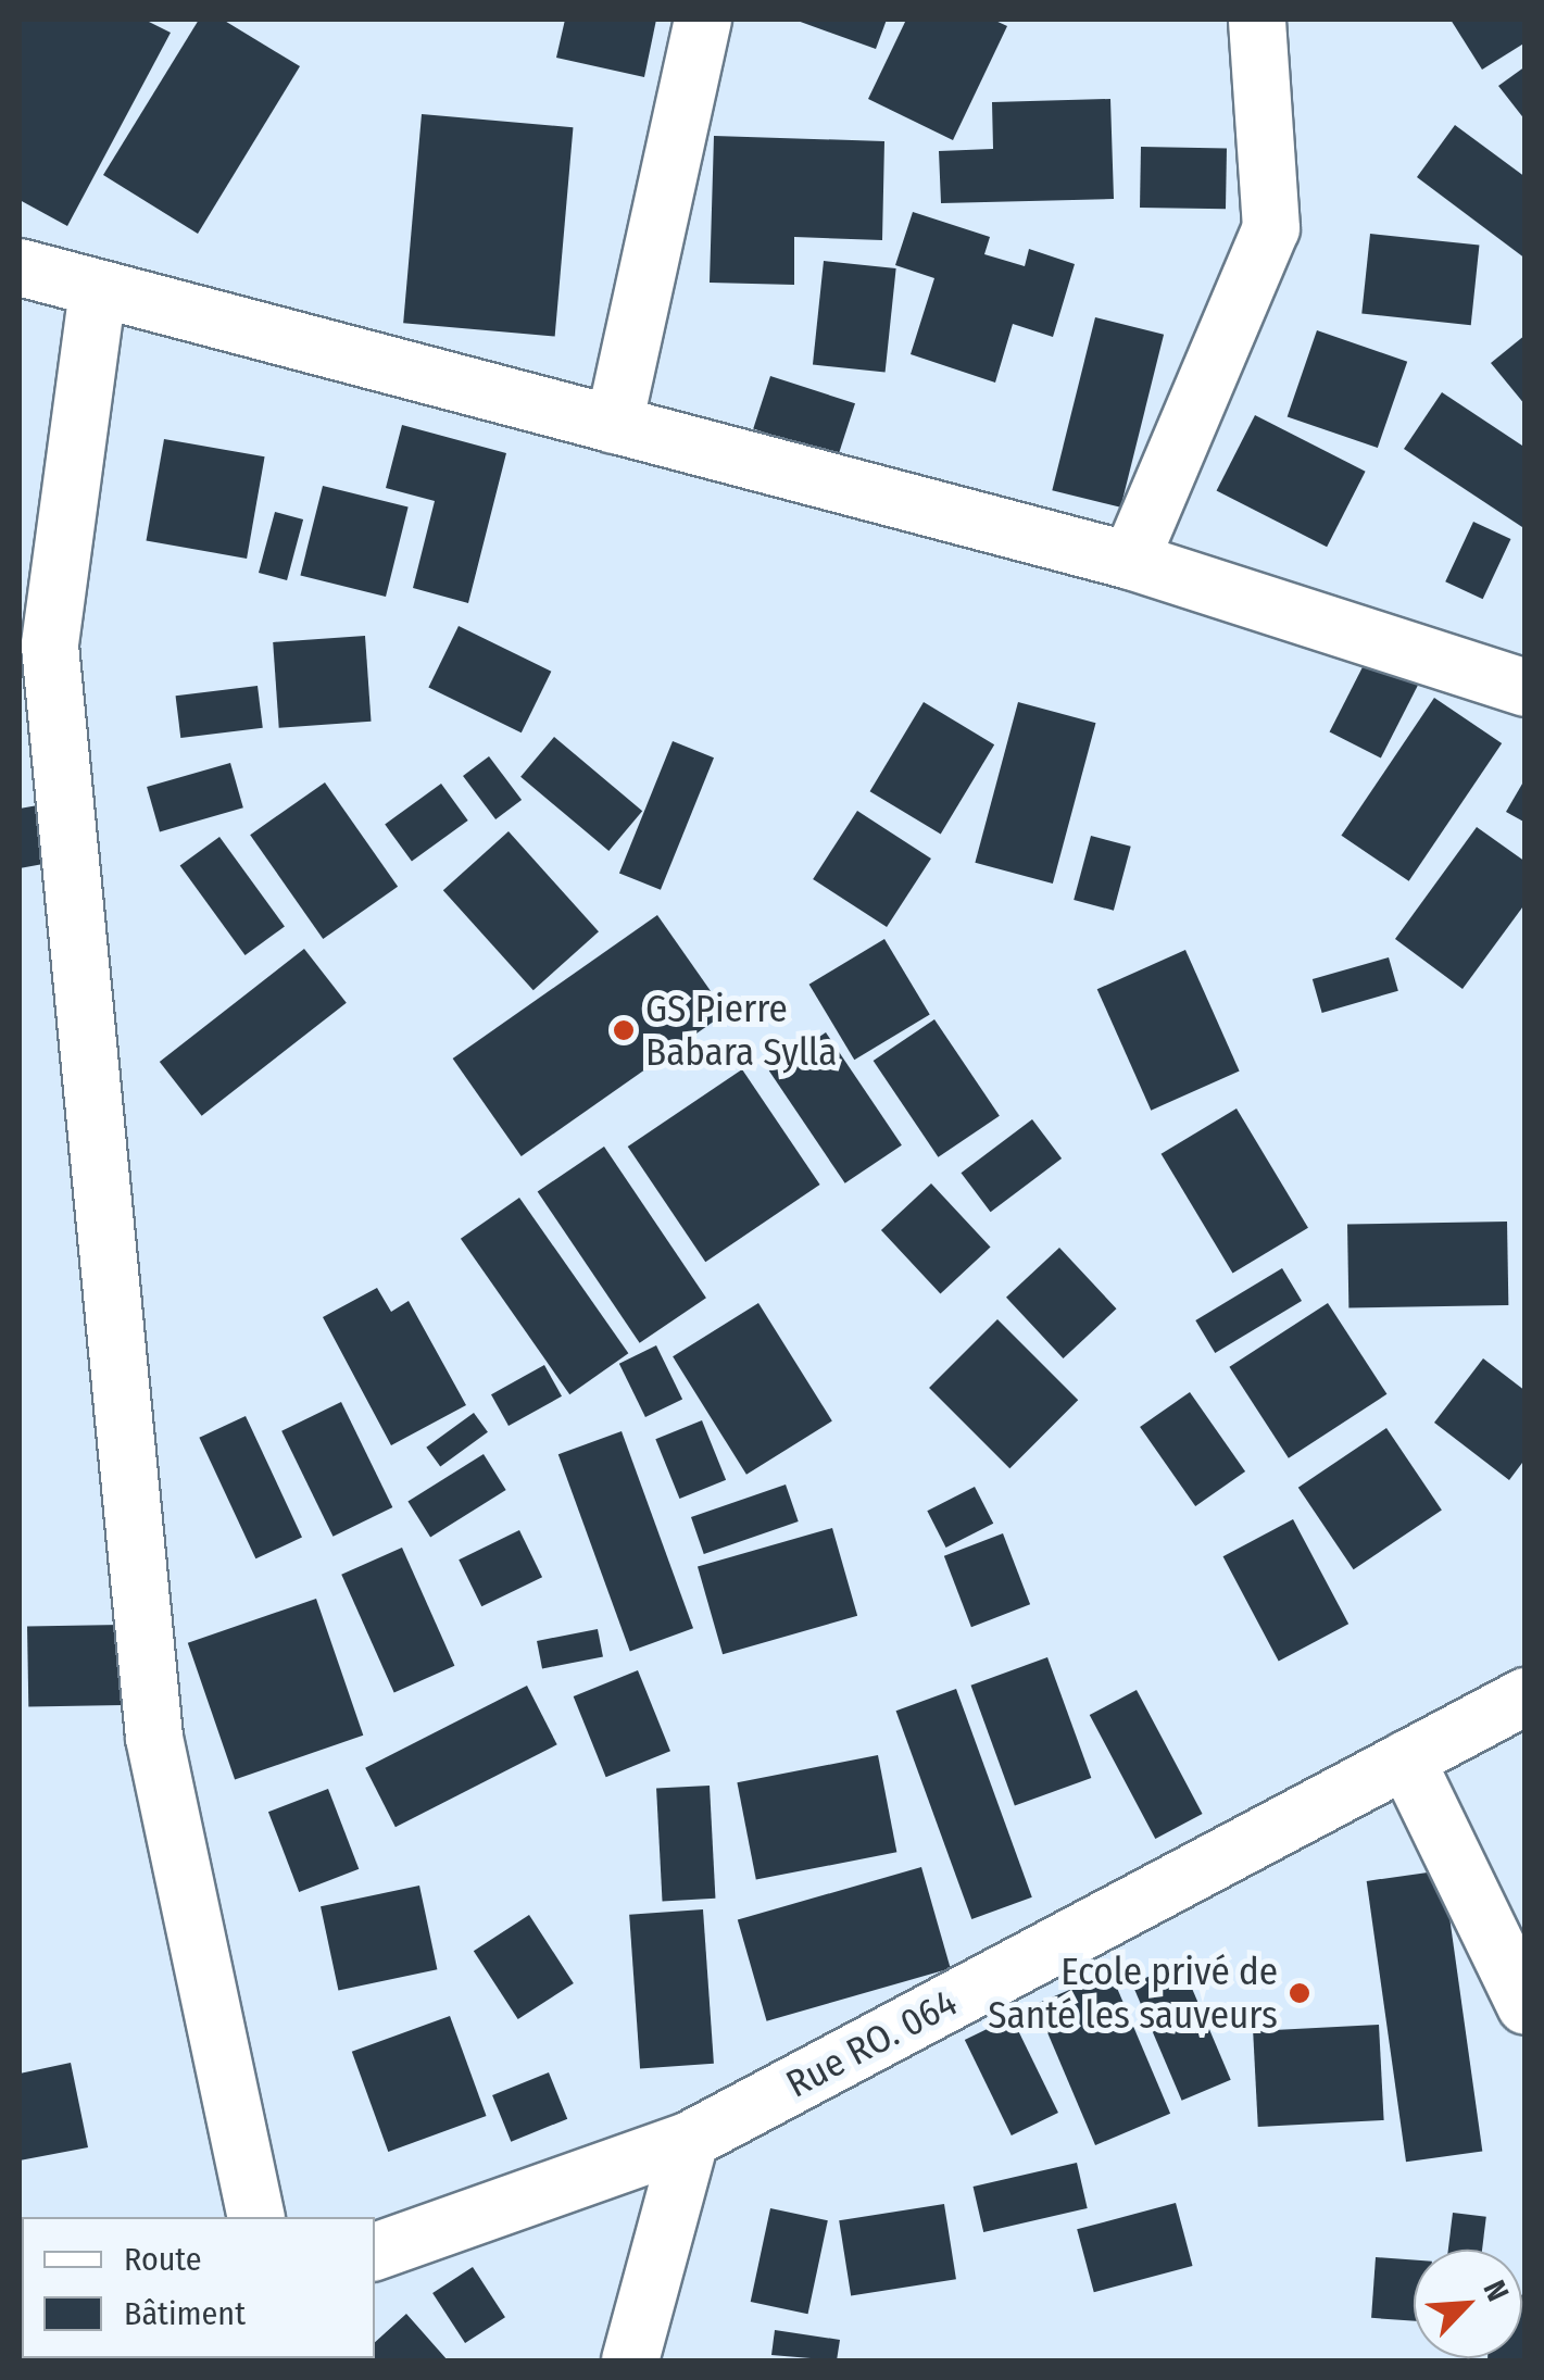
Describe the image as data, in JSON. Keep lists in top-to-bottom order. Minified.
{"streets":{"street":["Rue RO. 064"]},"places":["GS Pierre Babara Sylla","Ecole privé de Santé les sauveurs"],"legend":["Route","Bâtiment"],"north":"top right"}
